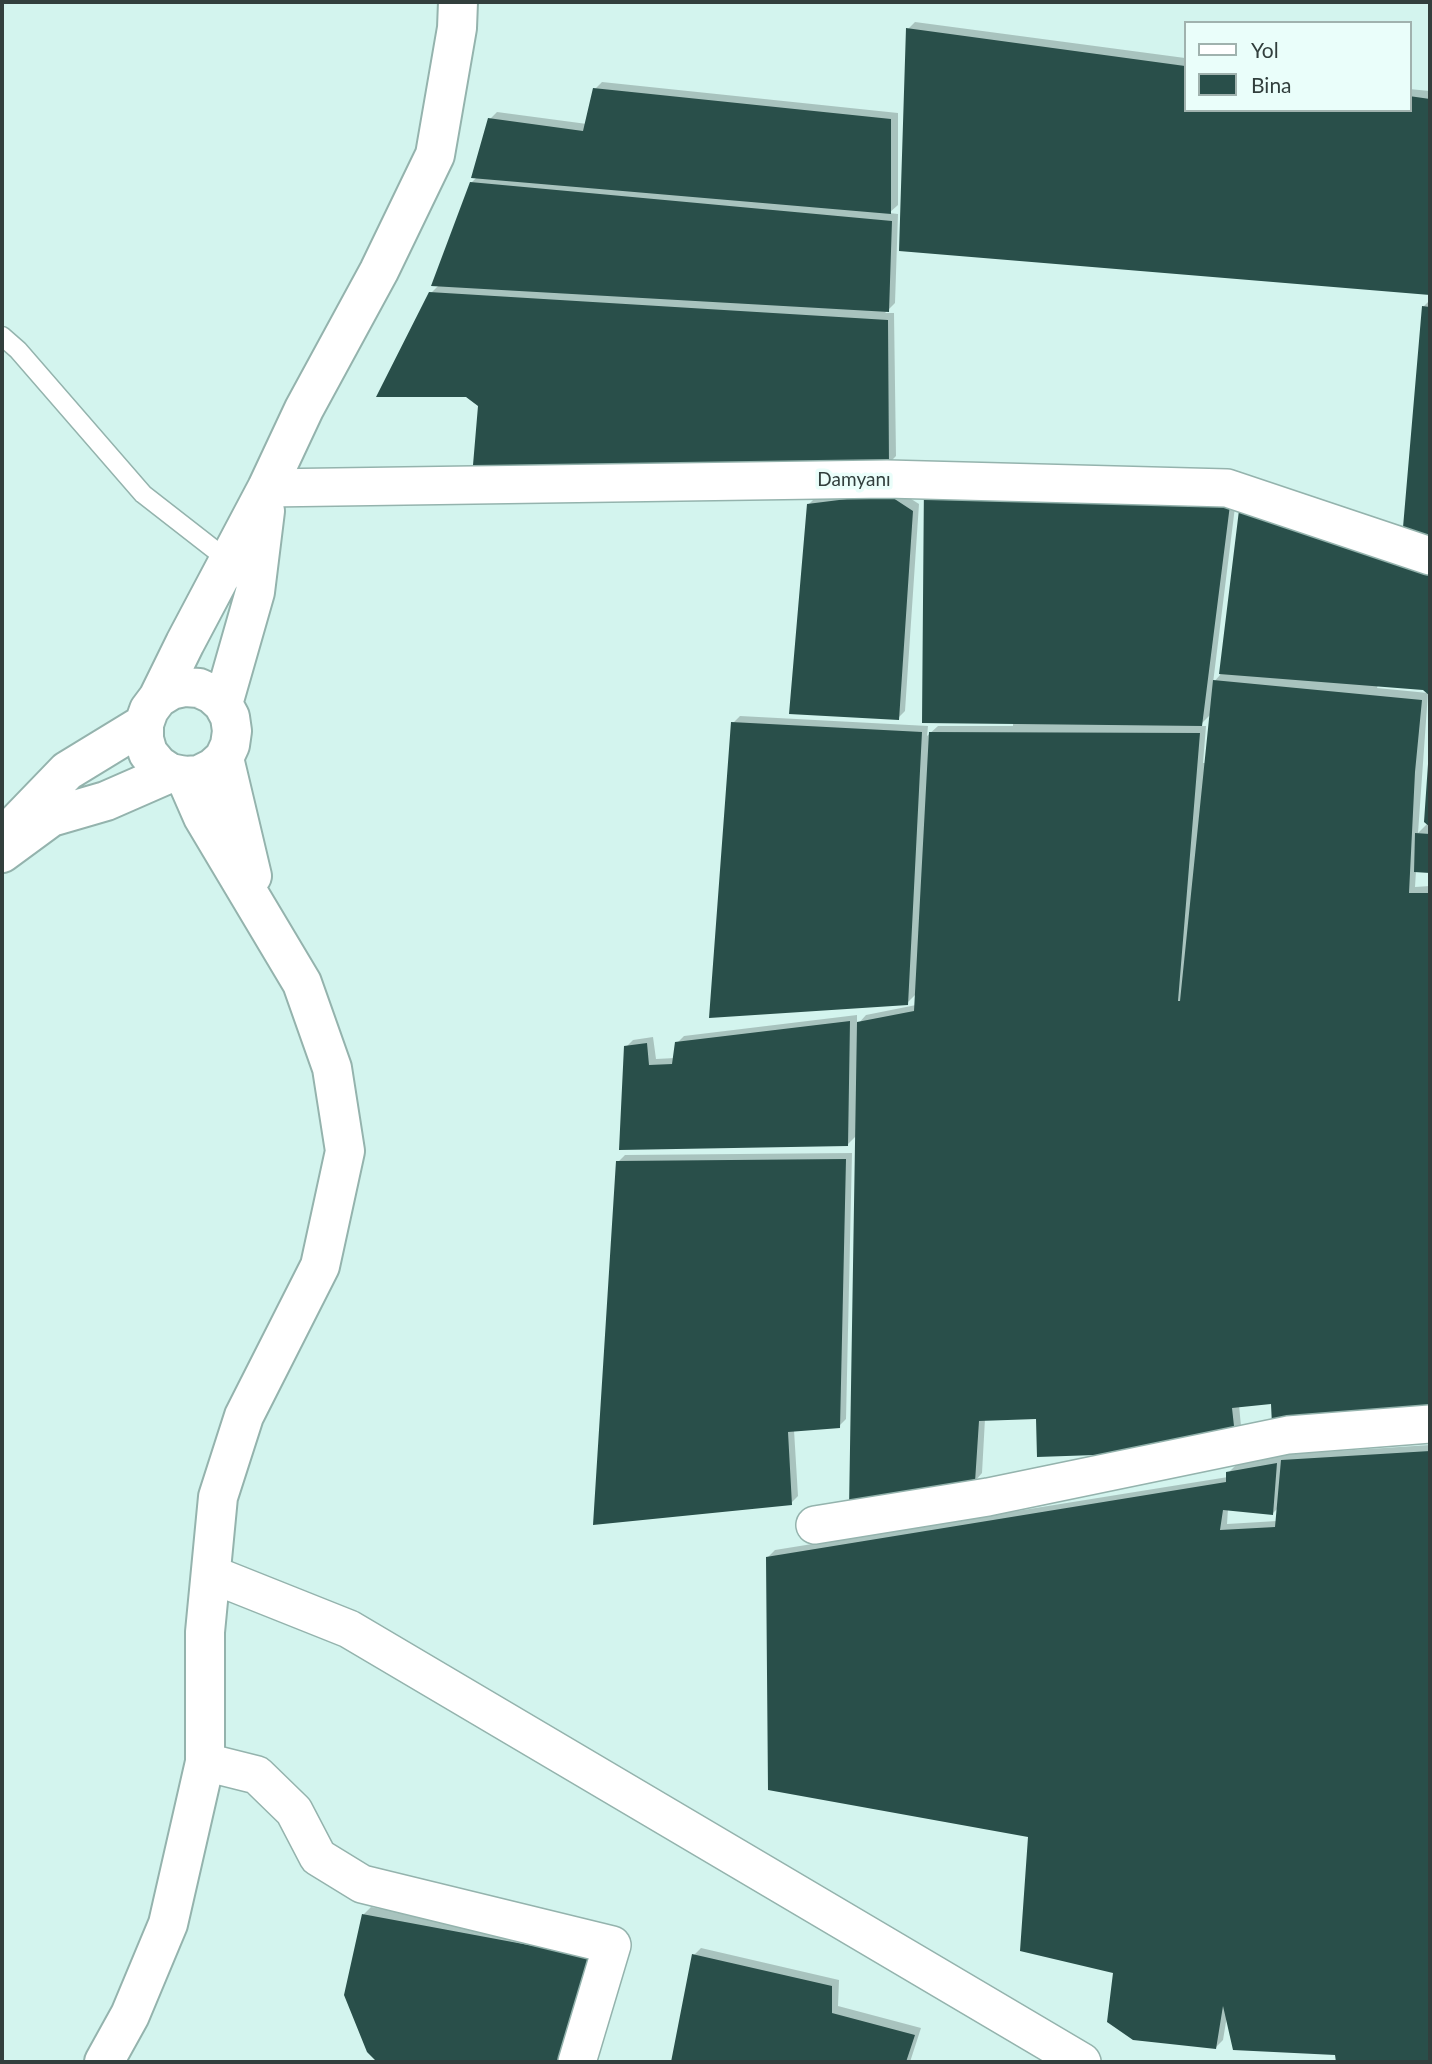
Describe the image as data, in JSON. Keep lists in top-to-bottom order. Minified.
{"streets":{"street":["Damyanı"]},"legend":["Yol","Bina"]}
